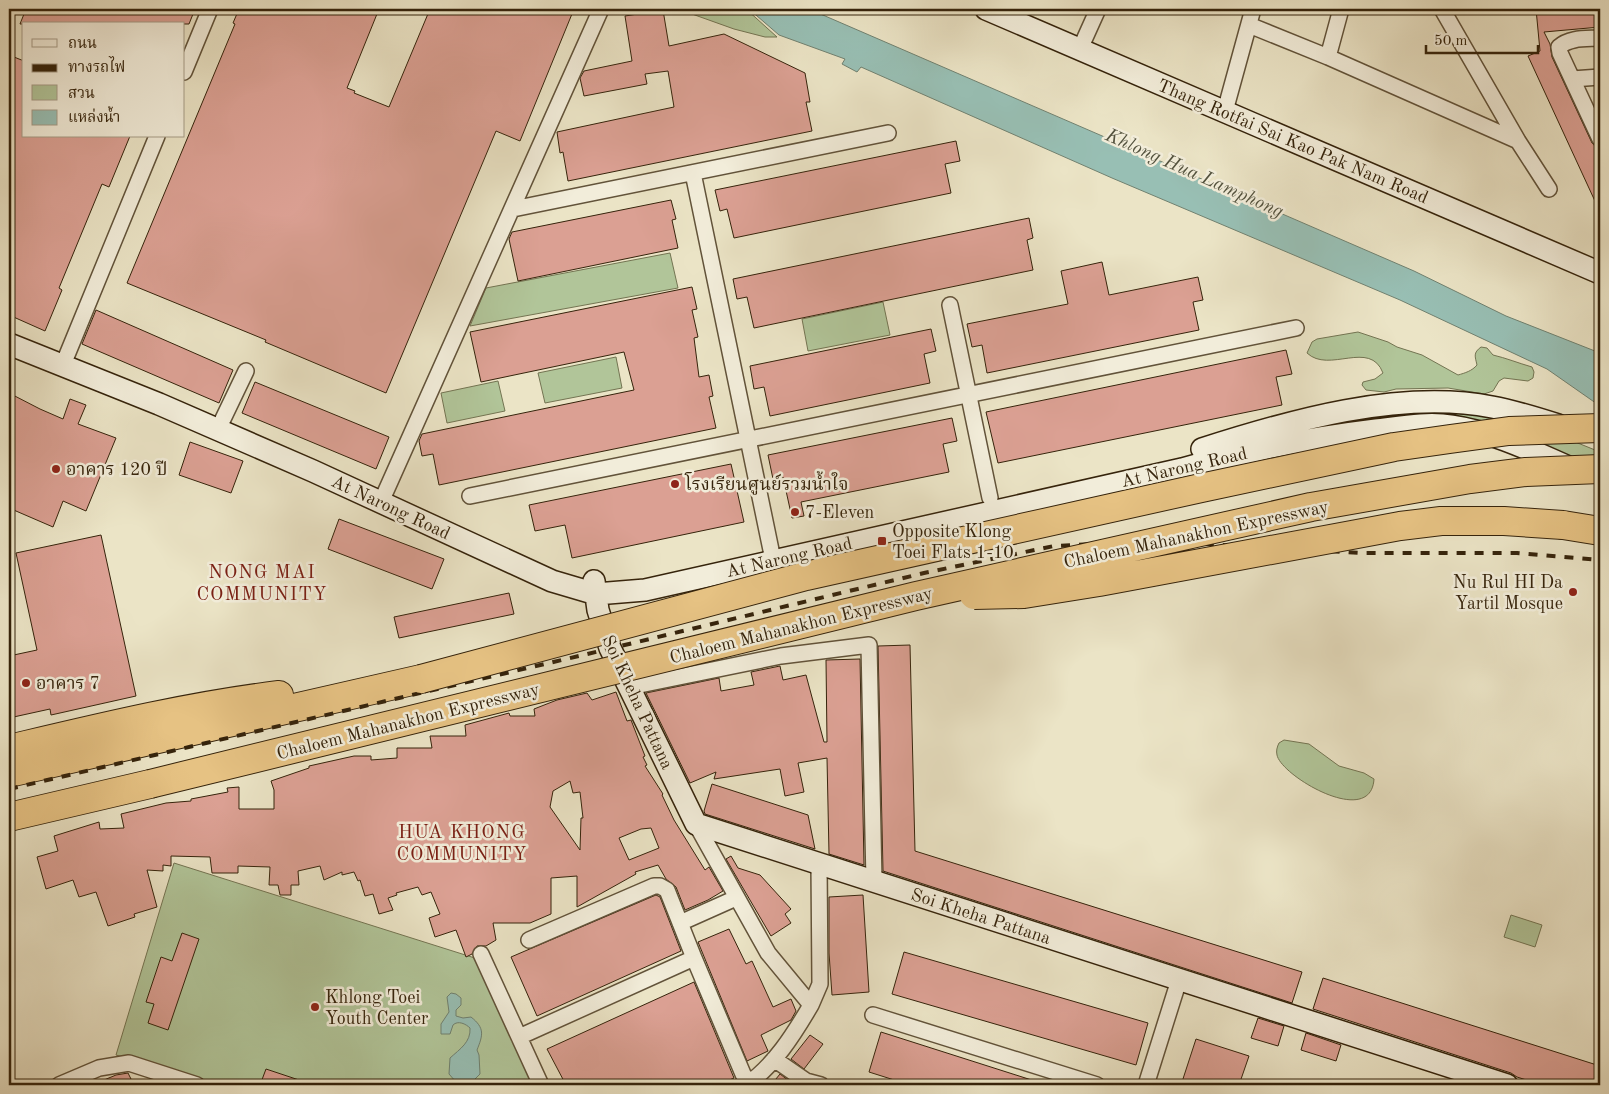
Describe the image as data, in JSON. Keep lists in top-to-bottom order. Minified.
{"streets":{"highway":["Chaloem Mahanakhon Expressway"],"main road":["Thang Rotfai Sai Kao Pak Nam Road","At Narong Road","Soi Kheha Pattana"]},"crossings":[["At Narong Road","Soi Kheha Pattana"]],"districts":["NONG MAI COMMUNITY","HUA KHONG COMMUNITY"],"water":["Khlong Hua Lamphong"],"places":{"other":["อาคาร 120 ปี","โรงเรียนศูนย์รวมน้ำใจ","7-Eleven","Nu Rul HI Da Yartil Mosque","อาคาร 7","Khlong Toei Youth Center"],"transit":["Opposite Klong Toei Flats 1-10"]},"legend":["ถนน","ทางรถไฟ","สวน","แหล่งน้ำ"],"scale_bar":"50 m"}
